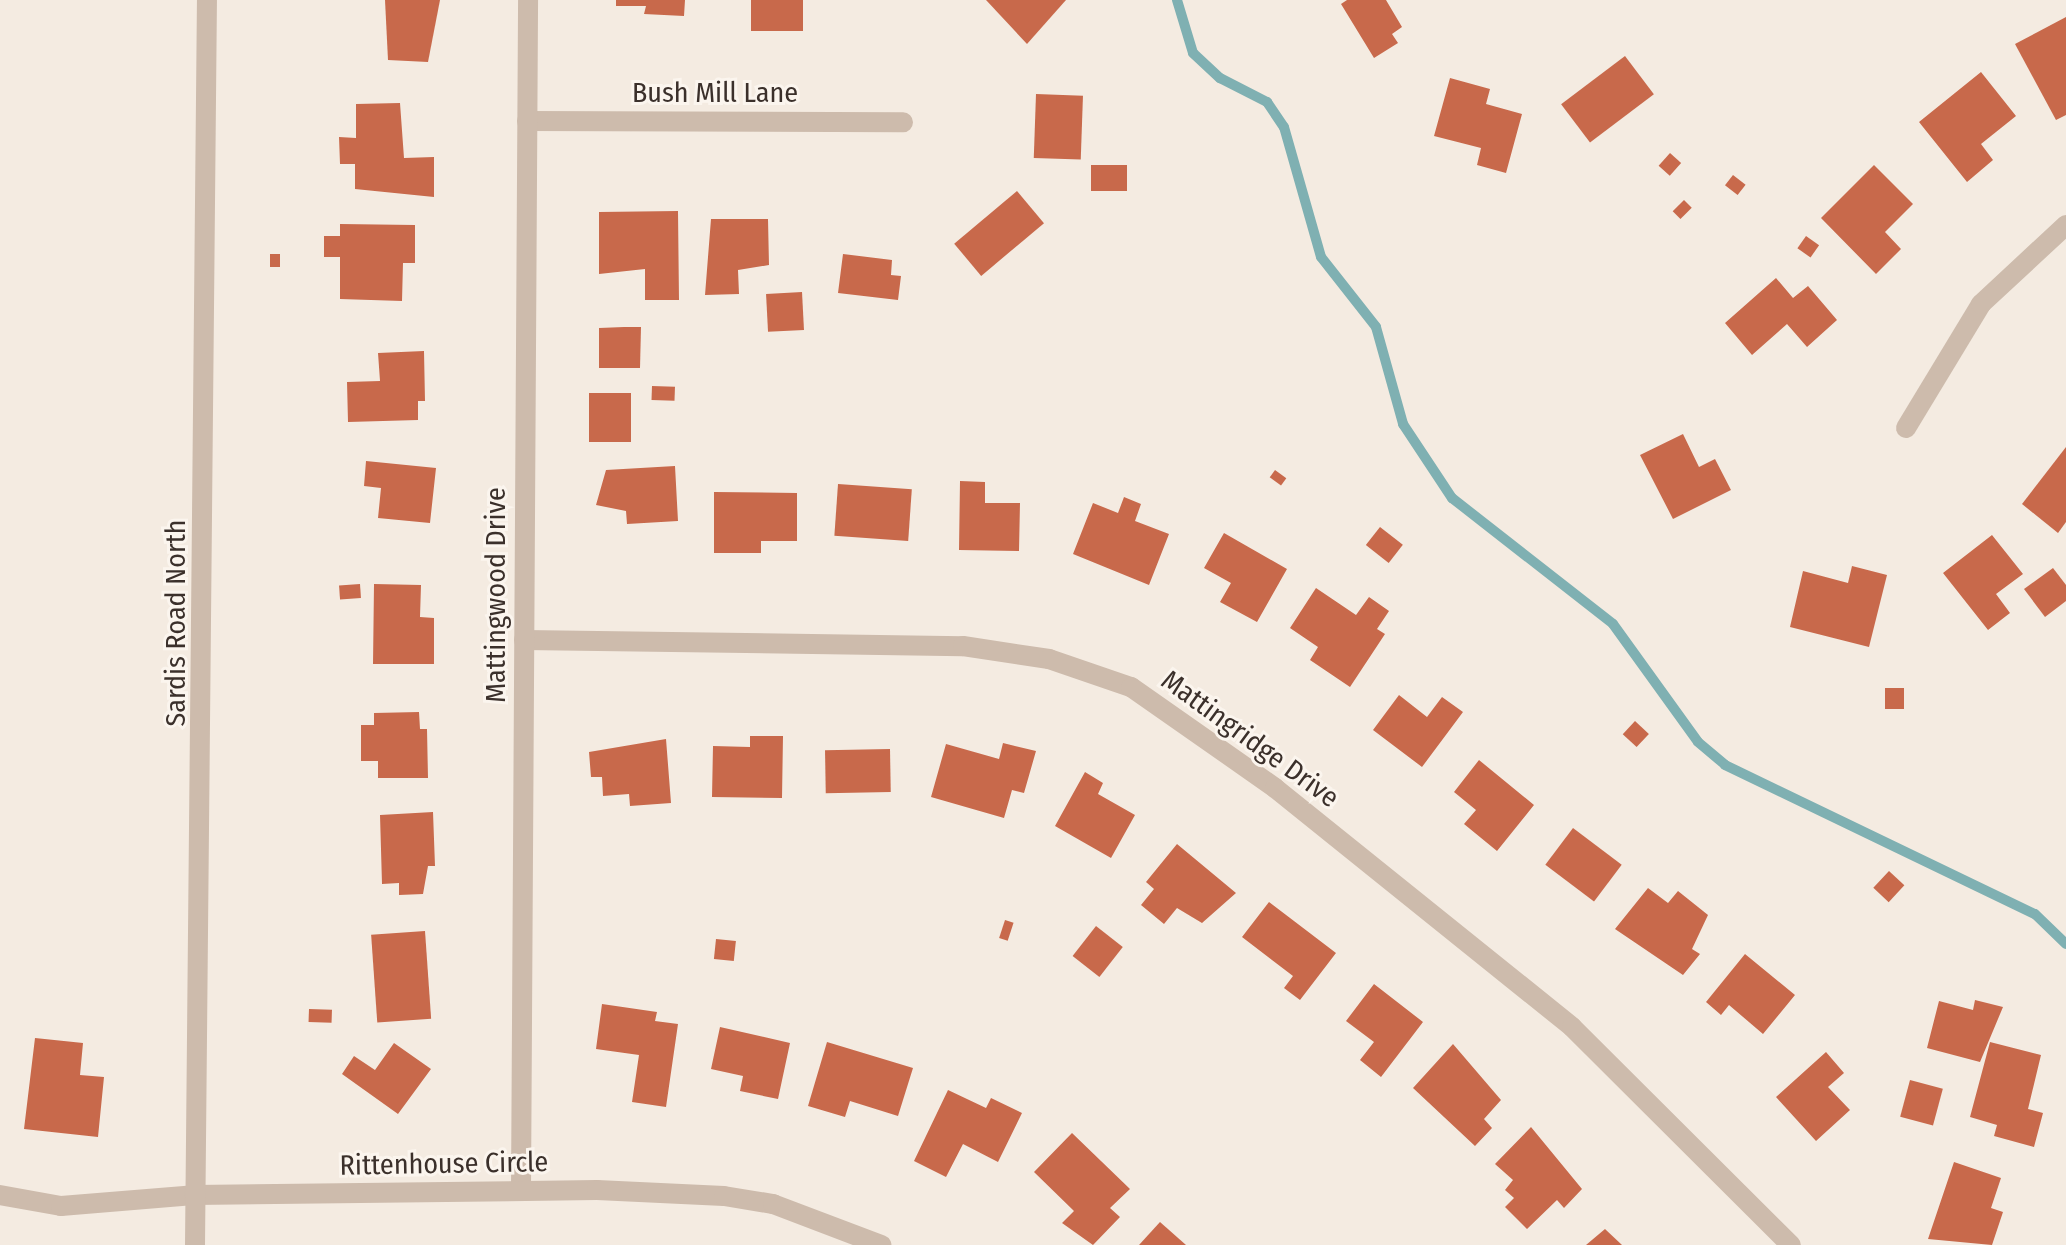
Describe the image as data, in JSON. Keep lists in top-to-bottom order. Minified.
{"streets":{"street":["Bush Mill Lane","Mattingwood Drive","Sardis Road North","Mattingridge Drive","Rittenhouse Circle"]},"crossings":[["Bush Mill Lane","Mattingwood Drive"],["Mattingwood Drive","Mattingridge Drive"],["Mattingwood Drive","Rittenhouse Circle"],["Sardis Road North","Rittenhouse Circle"]]}
